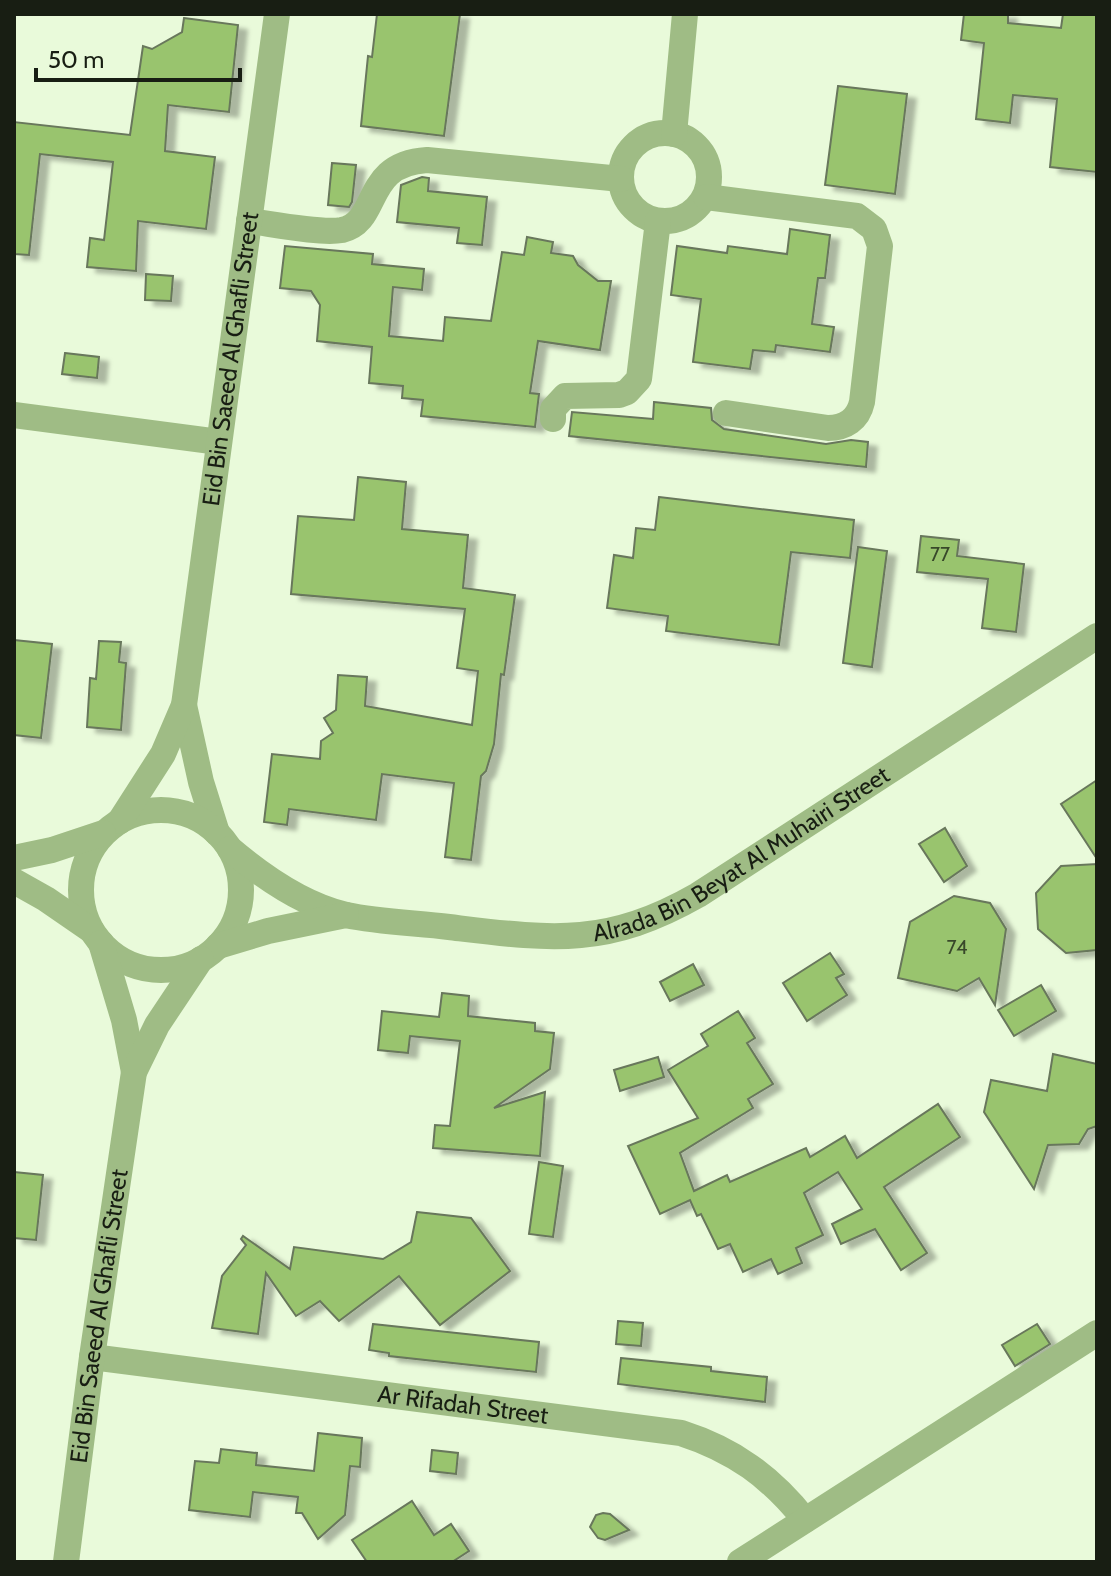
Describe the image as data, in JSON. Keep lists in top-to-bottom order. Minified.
{"streets":{"street":["Eid Bin Saeed Al Ghafli Street","Alrada Bin Beyat Al Muhairi Street","Ar Rifadah Street"]},"crossings":[["Eid Bin Saeed Al Ghafli Street","Alrada Bin Beyat Al Muhairi Street"],["Eid Bin Saeed Al Ghafli Street","Ar Rifadah Street"]],"house_numbers":["77","74"],"scale_bar":"50 m"}
